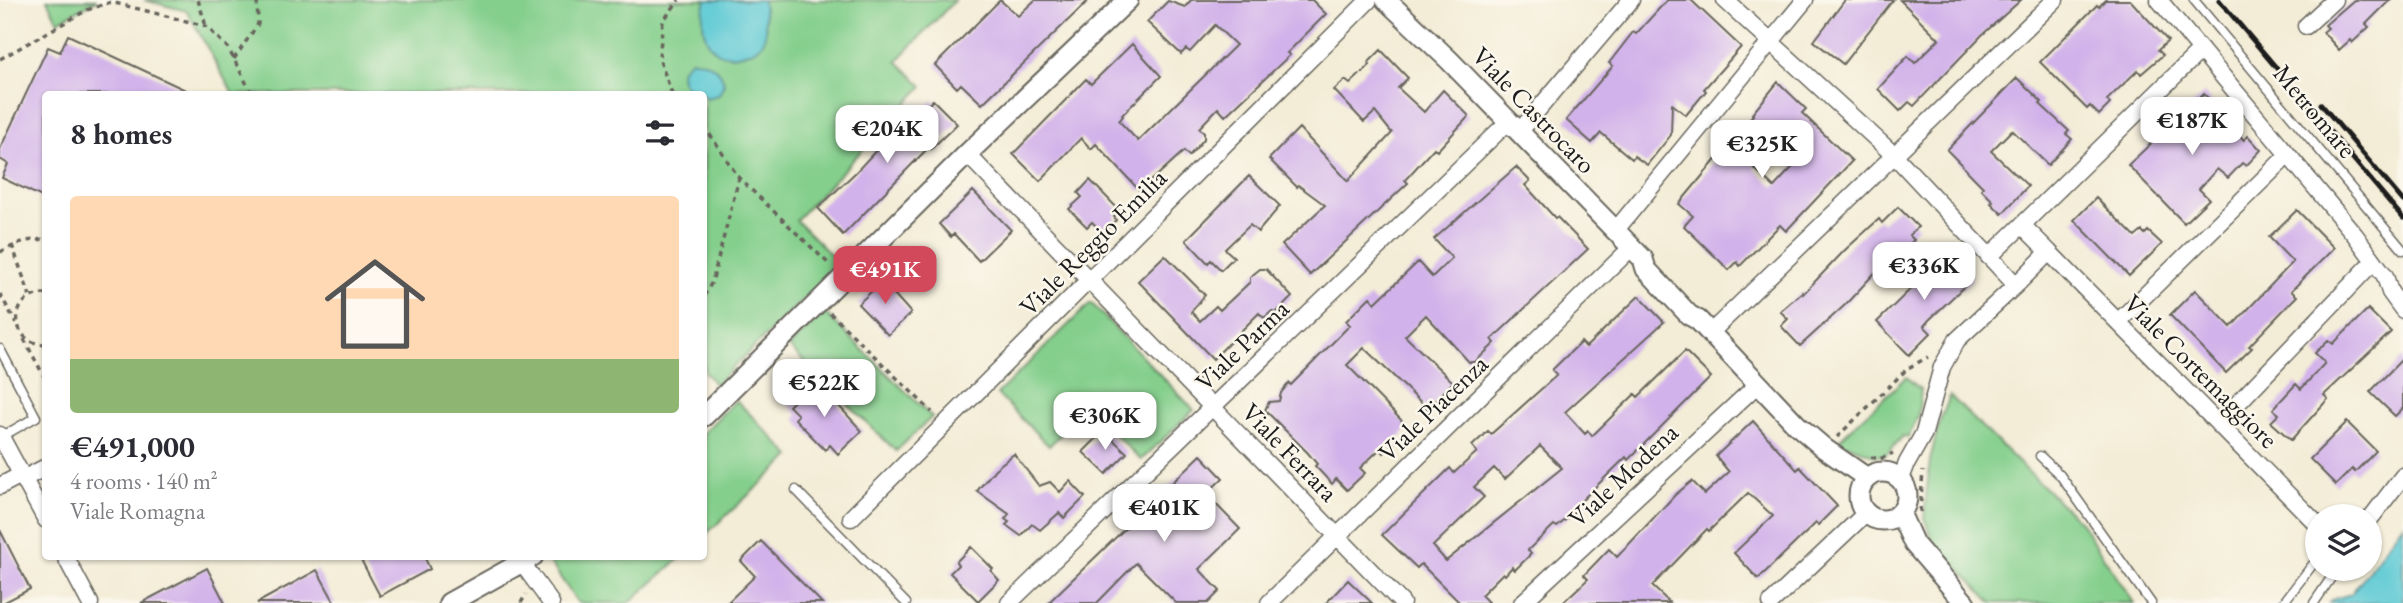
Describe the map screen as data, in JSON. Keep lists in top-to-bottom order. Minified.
{"streets":{"street":["Viale Castrocaro","Viale Reggio Emilia","Viale Parma","Viale Cortemaggiore","Viale Piacenza","Viale Ferrara","Viale Modena"],"lane":["Metromare"]},"crossings":[["Viale Castrocaro","Viale Parma"],["Viale Castrocaro","Viale Piacenza"],["Viale Castrocaro","Viale Modena"],["Viale Reggio Emilia","Viale Ferrara"],["Viale Parma","Viale Ferrara"],["Viale Piacenza","Viale Ferrara"]],"page":{"heading":"8 homes","price":["€187K","€204K","€325K","€336K","€491K","€522K","€306K","€401K"],"list":[{"name":"€491,000","note":"4 rooms · 140 m² · Viale Romagna"}]}}
